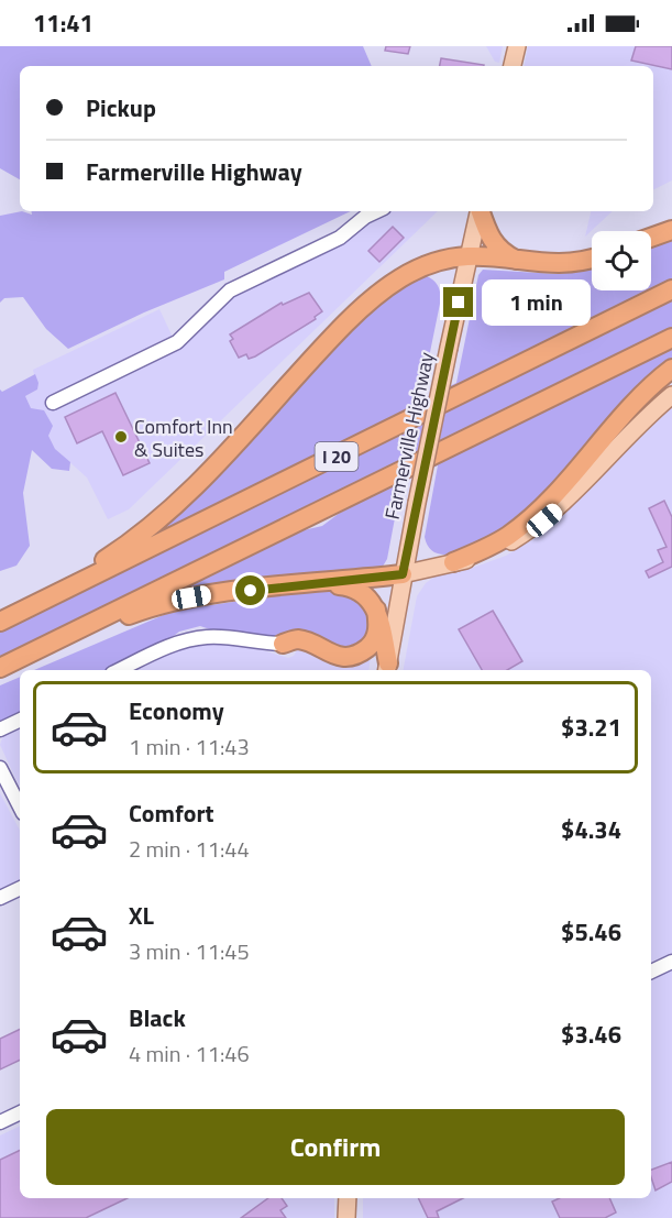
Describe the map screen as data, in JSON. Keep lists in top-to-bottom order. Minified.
{"streets":{"highway":["I 20"],"main road":["Farmerville Highway"]},"places":["Comfort Inn & Suites"],"page":{"status":"11:41","banner":["Pickup","Farmerville Highway"],"bubble":"1 min","list":[{"name":"Economy","note":"1 min · 11:43","value":"$3.21"},{"name":"Comfort","note":"2 min · 11:44","value":"$4.34"},{"name":"XL","note":"3 min · 11:45","value":"$5.46"},{"name":"Black","note":"4 min · 11:46","value":"$3.46"}],"buttons":"Confirm"}}
